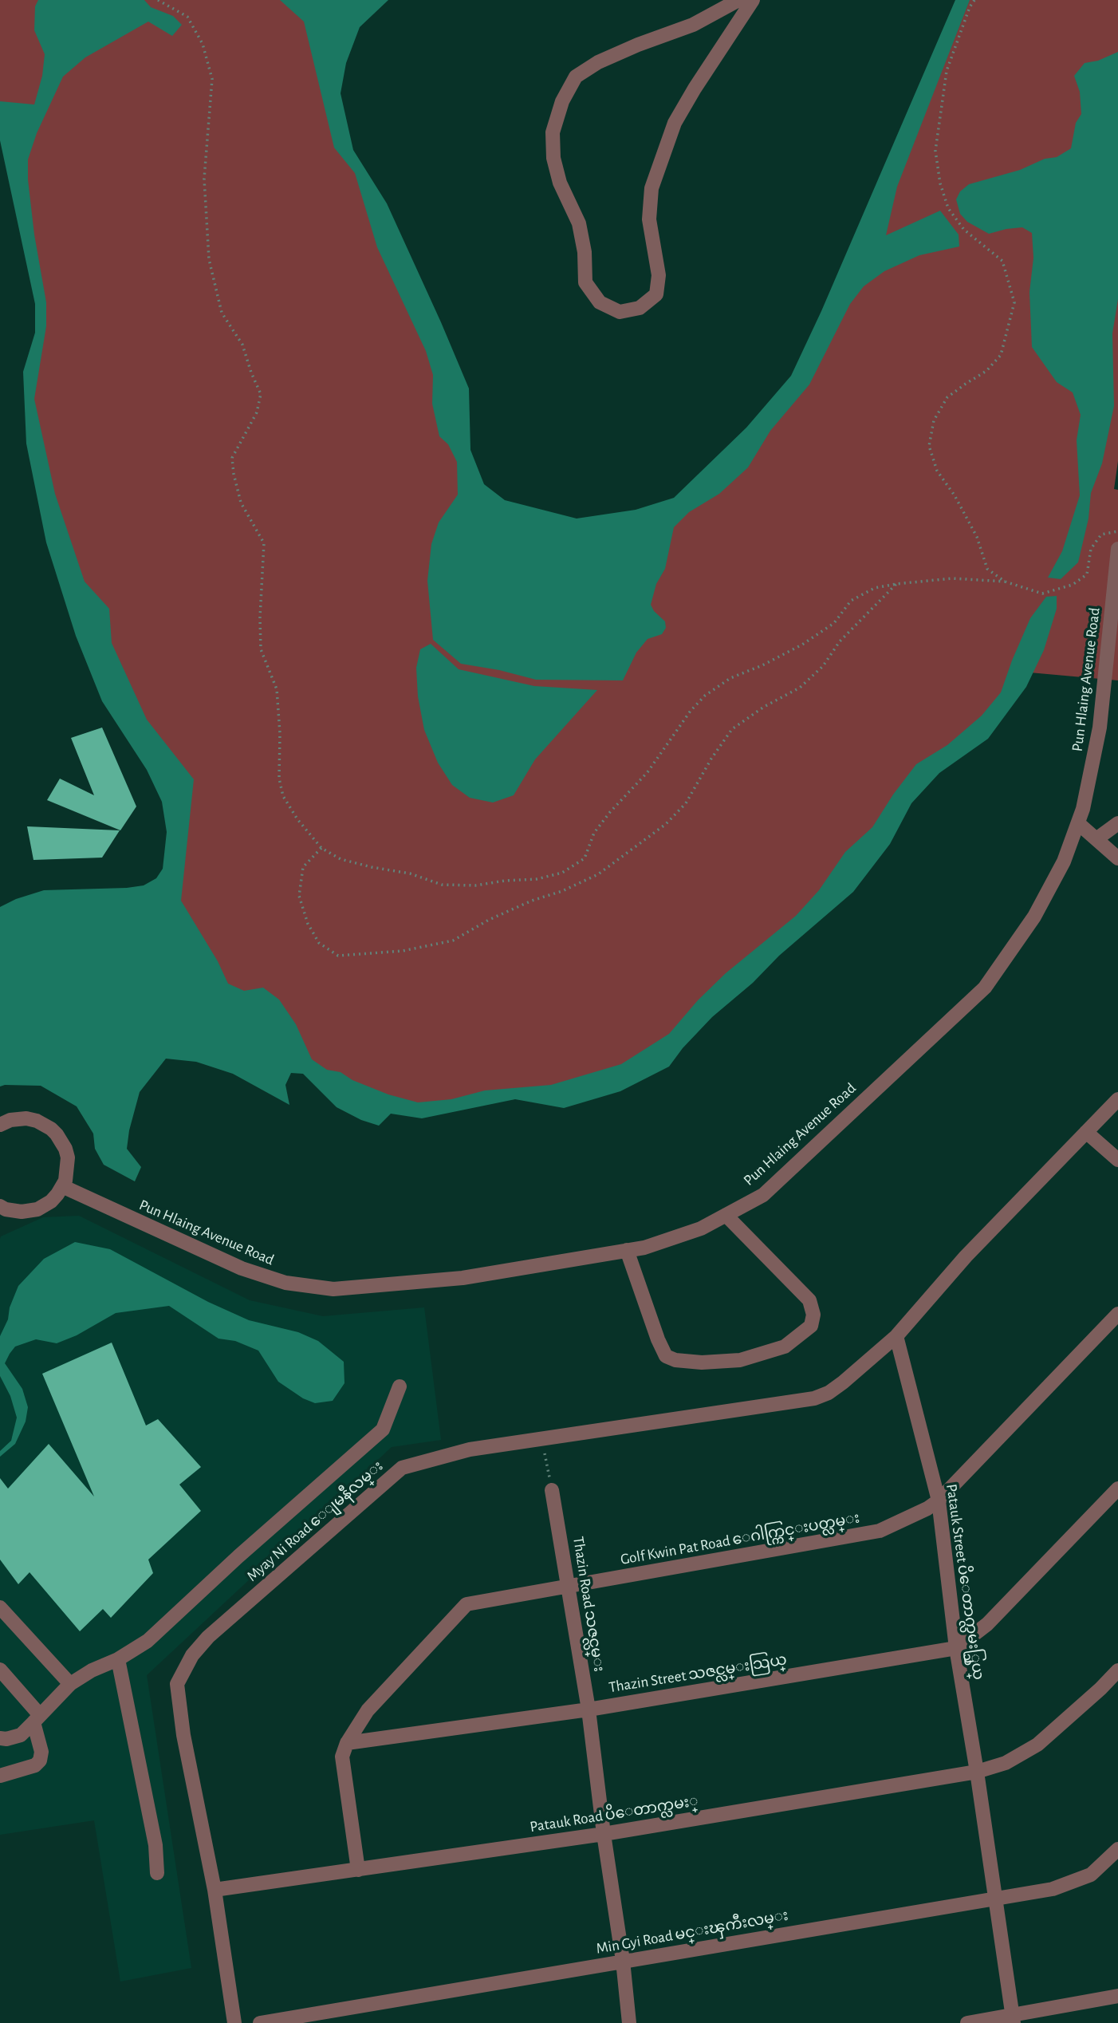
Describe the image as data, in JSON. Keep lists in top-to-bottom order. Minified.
{"streets":{"street":["Pun Hlaing Avenue Road","Myay Ni Road ေျမနီလမ္း","Golf Kwin Pat Road ေဂါက္ကြင္းပတ္လမ္း","Patauk Street ပိေတာက္လမး္သြယ္","Thazin Road သဇင္လမ္း","Thazin Street သဇင္လမ္းသြယ္","Patauk Road ပိေတာက္လမး္","Min Gyi Road မင္းၾကီးလမ္း"]},"crossings":[["Myay Ni Road ေျမနီလမ္း","Patauk Street ပိေတာက္လမး္သြယ္"],["Myay Ni Road ေျမနီလမ္း","Patauk Road ပိေတာက္လမး္"],["Golf Kwin Pat Road ေဂါက္ကြင္းပတ္လမ္း","Patauk Street ပိေတာက္လမး္သြယ္"],["Golf Kwin Pat Road ေဂါက္ကြင္းပတ္လမ္း","Thazin Road သဇင္လမ္း"],["Golf Kwin Pat Road ေဂါက္ကြင္းပတ္လမ္း","Thazin Street သဇင္လမ္းသြယ္"],["Patauk Street ပိေတာက္လမး္သြယ္","Thazin Street သဇင္လမ္းသြယ္"],["Patauk Street ပိေတာက္လမး္သြယ္","Patauk Road ပိေတာက္လမး္"],["Patauk Street ပိေတာက္လမး္သြယ္","Min Gyi Road မင္းၾကီးလမ္း"],["Thazin Road သဇင္လမ္း","Thazin Street သဇင္လမ္းသြယ္"],["Thazin Road သဇင္လမ္း","Patauk Road ပိေတာက္လမး္"],["Thazin Road သဇင္လမ္း","Min Gyi Road မင္းၾကီးလမ္း"]]}
